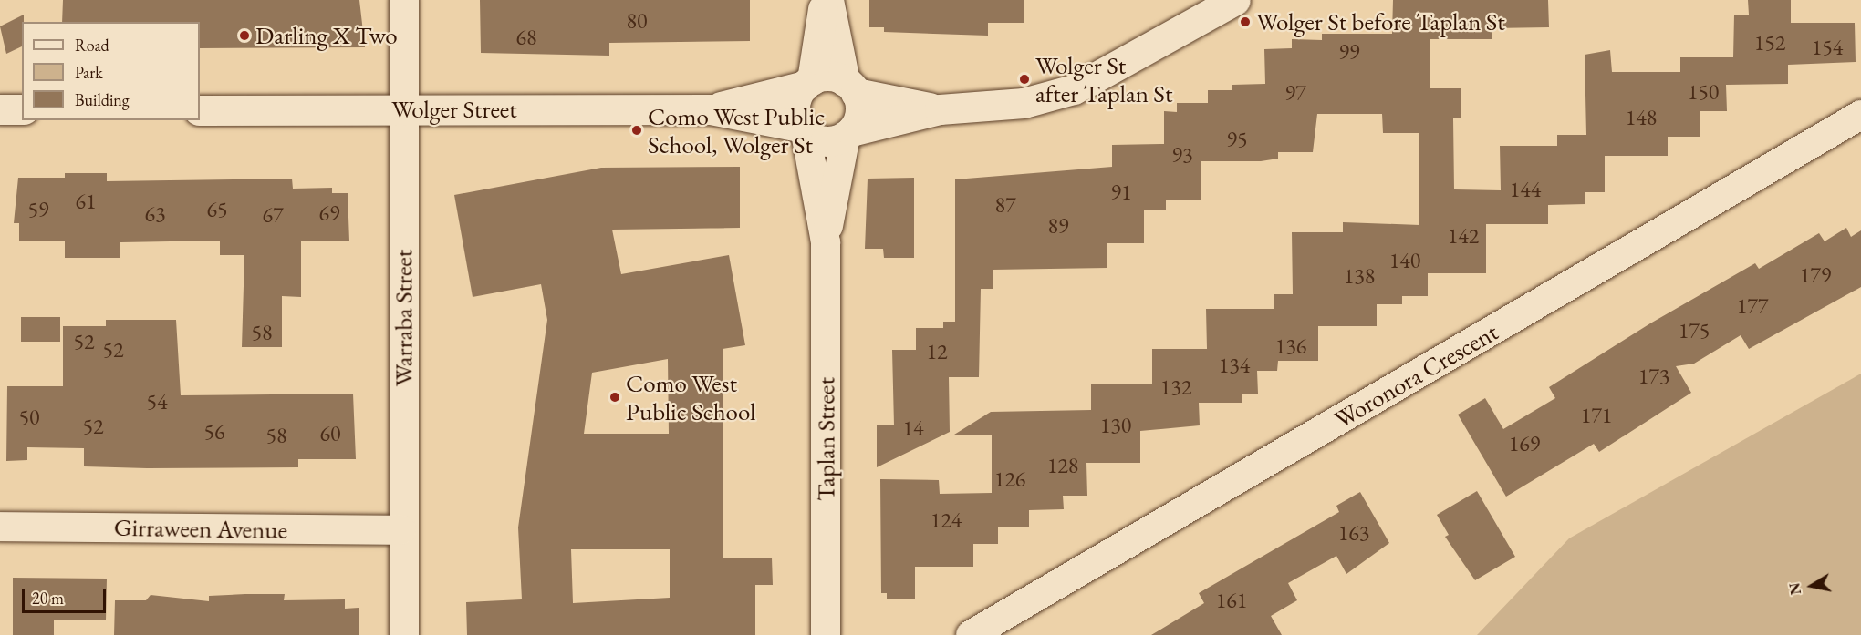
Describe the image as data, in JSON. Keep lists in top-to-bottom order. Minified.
{"streets":{"street":["Wolger Street","Warraba Street","Woronora Crescent","Taplan Street","Girraween Avenue"]},"crossings":[["Wolger Street","Warraba Street"],["Wolger Street","Taplan Street"],["Warraba Street","Girraween Avenue"]],"places":["Wolger St before Taplan St","Darling X Two","Wolger St after Taplan St","Como West Public School, Wolger St","Como West Public School"],"house_numbers":["80","68","152","154","99","150","97","148","95","93","144","91","61","87","59","65","69","63","67","89","142","140","179","138","177","175","58","52","136","52","12","134","173","132","54","171","50","130","52","14","56","60","58","169","128","126","124","163","161"],"legend":["Road","Park","Building"],"scale_bar":"20 m","north":"left"}
